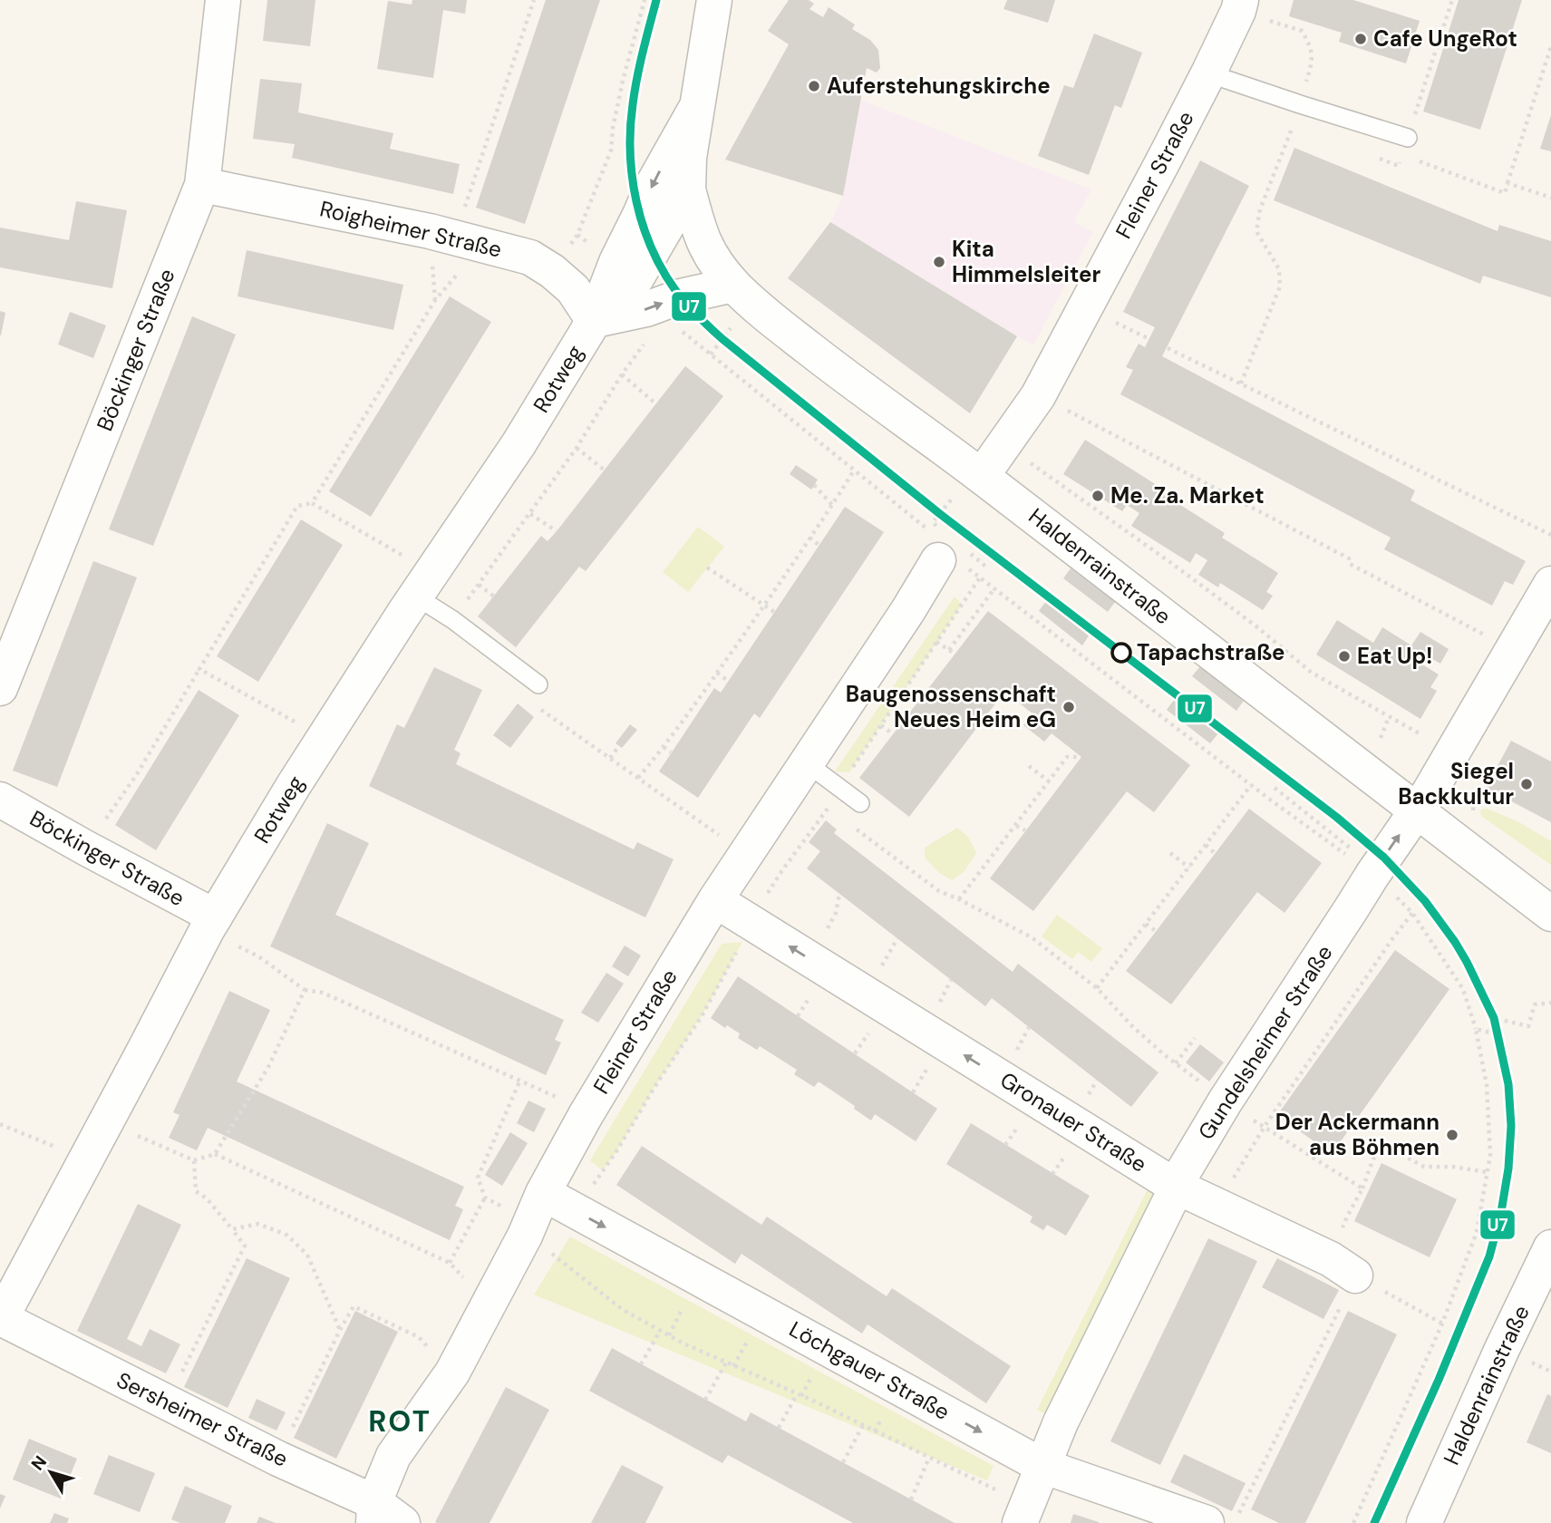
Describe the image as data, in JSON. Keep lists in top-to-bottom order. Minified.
{"streets":{"street":["Fleiner Straße","Roigheimer Straße","Böckinger Straße","Rotweg","Haldenrainstraße","Gundelsheimer Straße","Gronauer Straße","Löchgauer Straße","Sersheimer Straße"]},"crossings":[["Fleiner Straße","Haldenrainstraße"],["Fleiner Straße","Gronauer Straße"],["Fleiner Straße","Löchgauer Straße"],["Fleiner Straße","Sersheimer Straße"],["Roigheimer Straße","Böckinger Straße"],["Roigheimer Straße","Rotweg"],["Böckinger Straße","Rotweg"],["Rotweg","Haldenrainstraße"],["Rotweg","Sersheimer Straße"],["Haldenrainstraße","Gundelsheimer Straße"],["Gundelsheimer Straße","Gronauer Straße"],["Gundelsheimer Straße","Löchgauer Straße"]],"one_way":["Gronauer Straße","Löchgauer Straße"],"districts":["ROT"],"places":["Cafe UngeRot","Auferstehungskirche","Kita Himmelsleiter","Me. Za. Market","Tapachstraße","Eat Up!","Baugenossenschaft Neues Heim eG","Siegel Backkultur","Der Ackermann aus Böhmen"],"lines":["transit line U7"],"north":"top left"}
